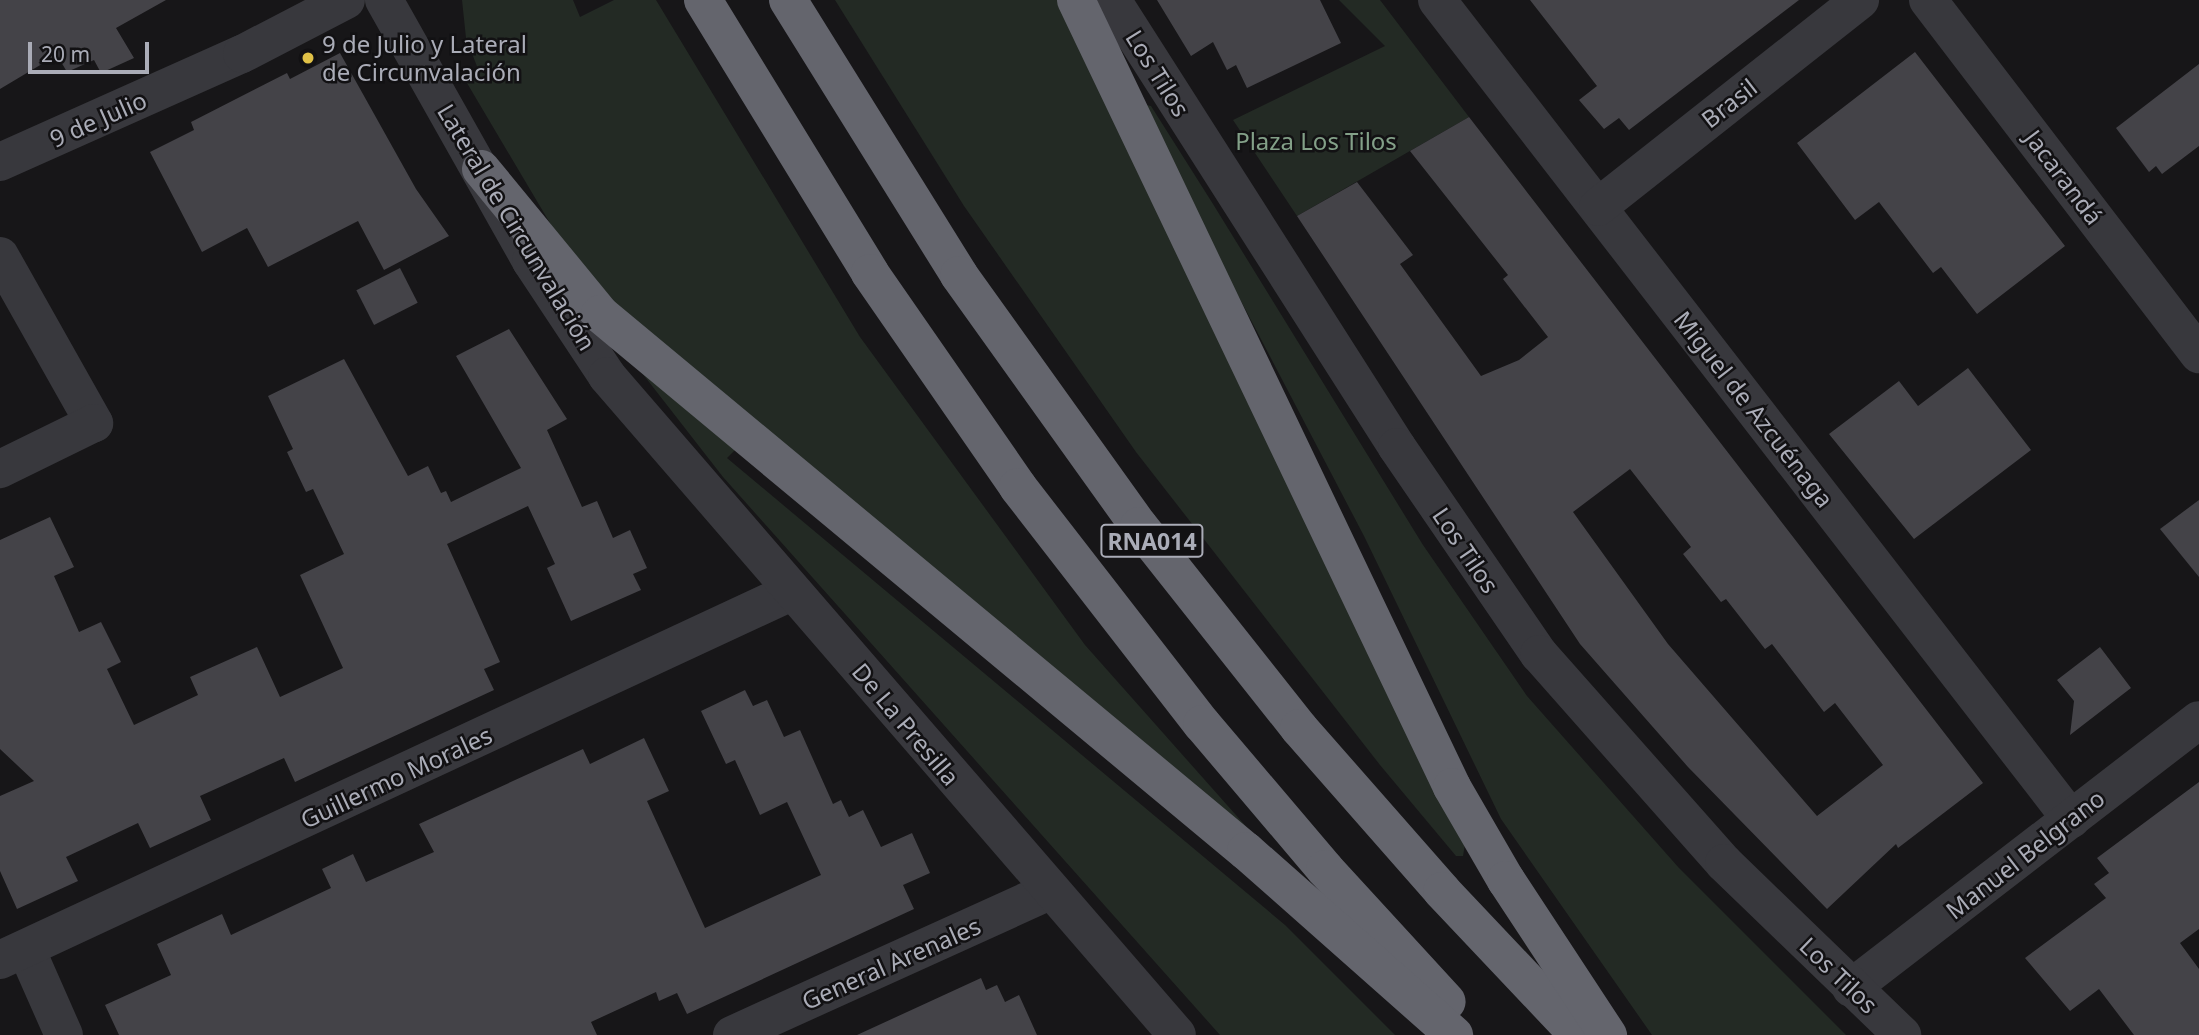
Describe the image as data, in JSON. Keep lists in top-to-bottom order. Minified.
{"streets":{"highway":["RNA014"],"street":["Los Tilos","Brasil","9 de Julio","Jacarandá","Lateral de Circunvalación","Miguel de Azcuénaga","De La Presilla","Guillermo Morales","Manuel Belgrano","General Arenales"]},"crossings":[["Los Tilos","Manuel Belgrano"],["Brasil","Miguel de Azcuénaga"],["Lateral de Circunvalación","De La Presilla"],["Miguel de Azcuénaga","Manuel Belgrano"],["De La Presilla","Guillermo Morales"],["De La Presilla","General Arenales"]],"parks":["Plaza Los Tilos"],"places":["9 de Julio y Lateral de Circunvalación"],"scale_bar":"20 m"}
